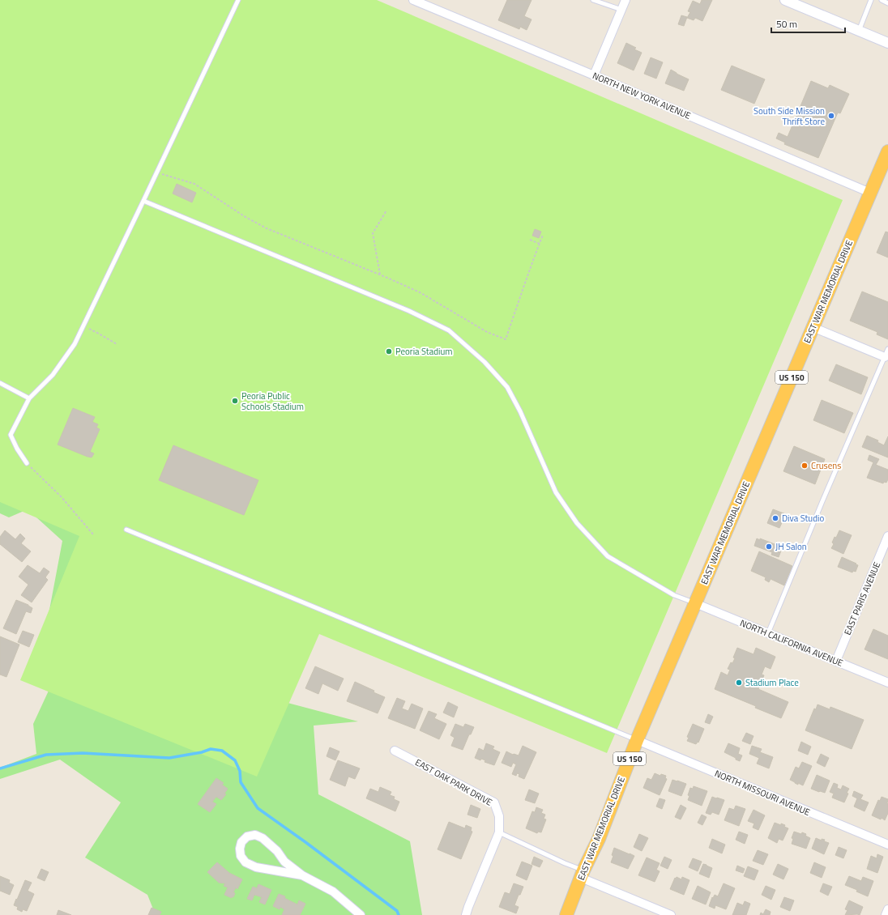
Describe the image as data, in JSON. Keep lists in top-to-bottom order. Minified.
{"streets":{"highway":["EAST WAR MEMORIAL DRIVE","US 150"],"street":["NORTH NEW YORK AVENUE","EAST PARIS AVENUE","NORTH CALIFORNIA AVENUE","EAST OAK PARK DRIVE","NORTH MISSOURI AVENUE"]},"crossings":[["NORTH NEW YORK AVENUE","EAST WAR MEMORIAL DRIVE"],["EAST WAR MEMORIAL DRIVE","NORTH CALIFORNIA AVENUE"],["EAST WAR MEMORIAL DRIVE","NORTH MISSOURI AVENUE"],["EAST PARIS AVENUE","NORTH CALIFORNIA AVENUE"]],"places":["South Side Mission Thrift Store","Peoria Stadium","Peoria Public Schools Stadium","Crusens","Diva Studio","JH Salon","Stadium Place"],"scale_bar":"50 m"}
